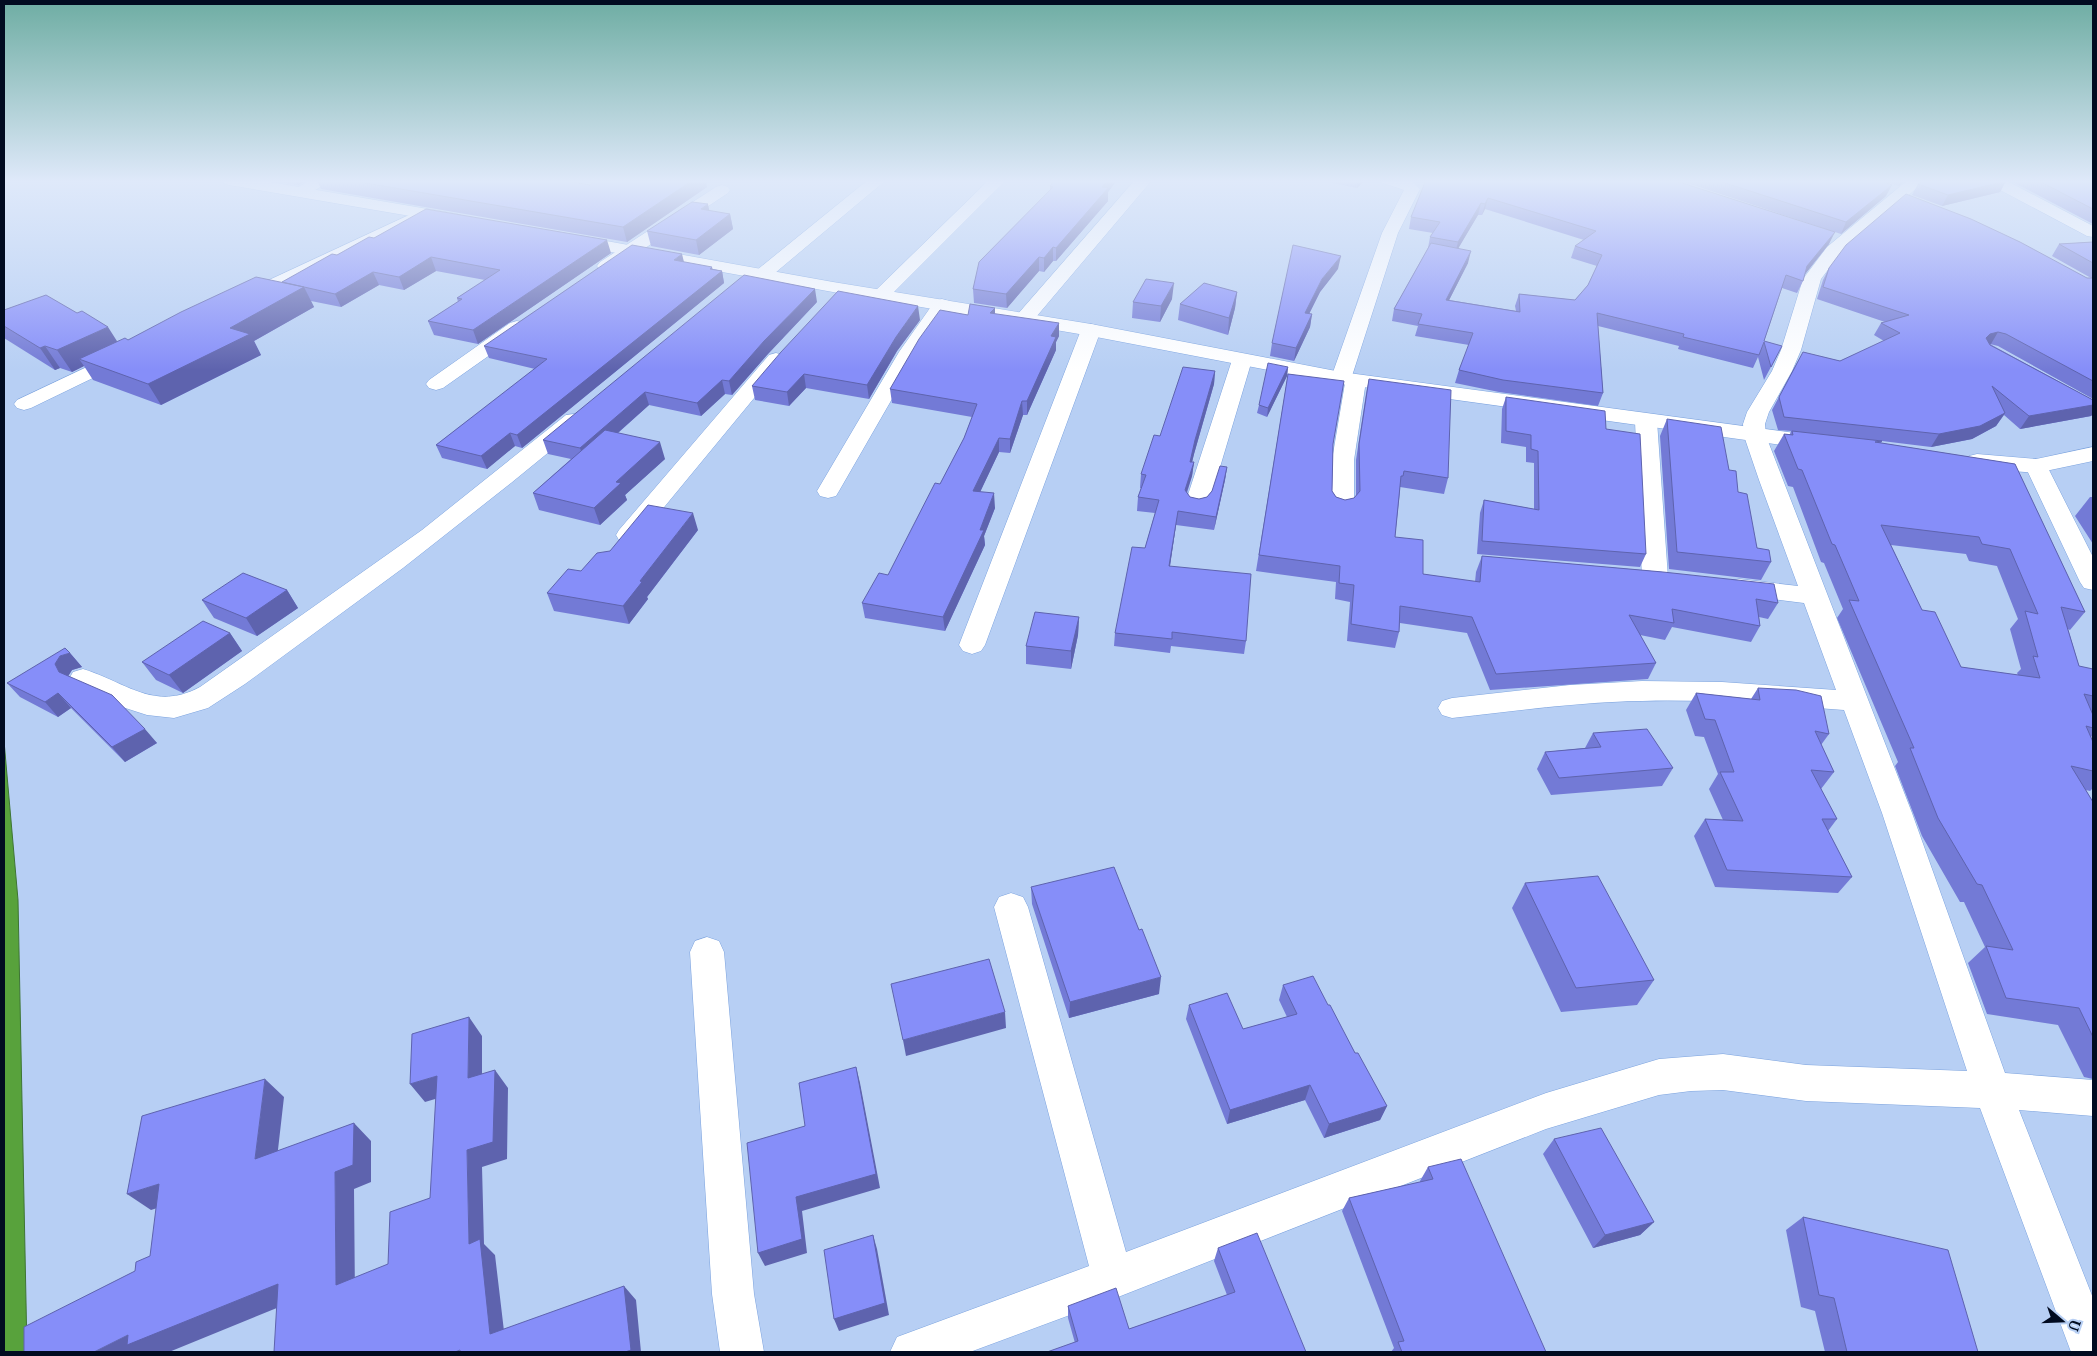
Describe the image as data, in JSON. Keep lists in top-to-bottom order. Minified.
{"north":"right"}
